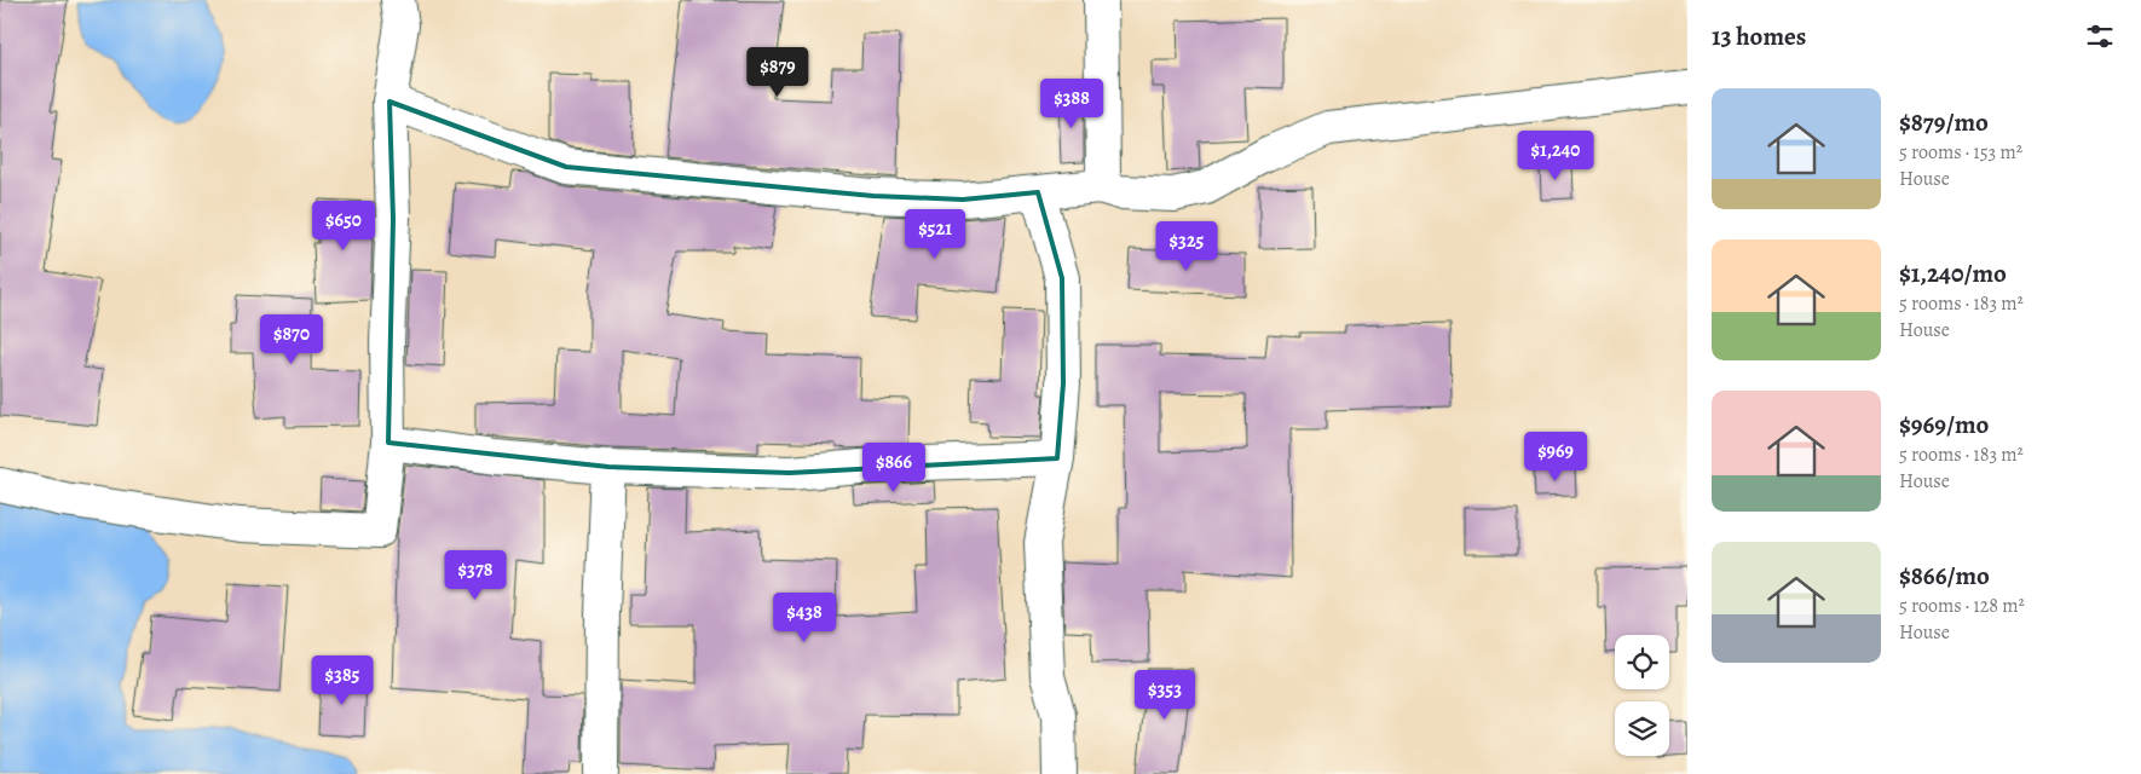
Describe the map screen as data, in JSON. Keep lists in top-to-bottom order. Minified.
{"page":{"heading":"13 homes","price":["$879","$388","$1,240","$650","$521","$325","$870","$969","$866","$378","$438","$385","$353"],"list":[{"name":"$879/mo","note":"5 rooms · 153 m² · House"},{"name":"$1,240/mo","note":"5 rooms · 183 m² · House"},{"name":"$969/mo","note":"5 rooms · 183 m² · House"},{"name":"$866/mo","note":"5 rooms · 128 m² · House"}]}}
